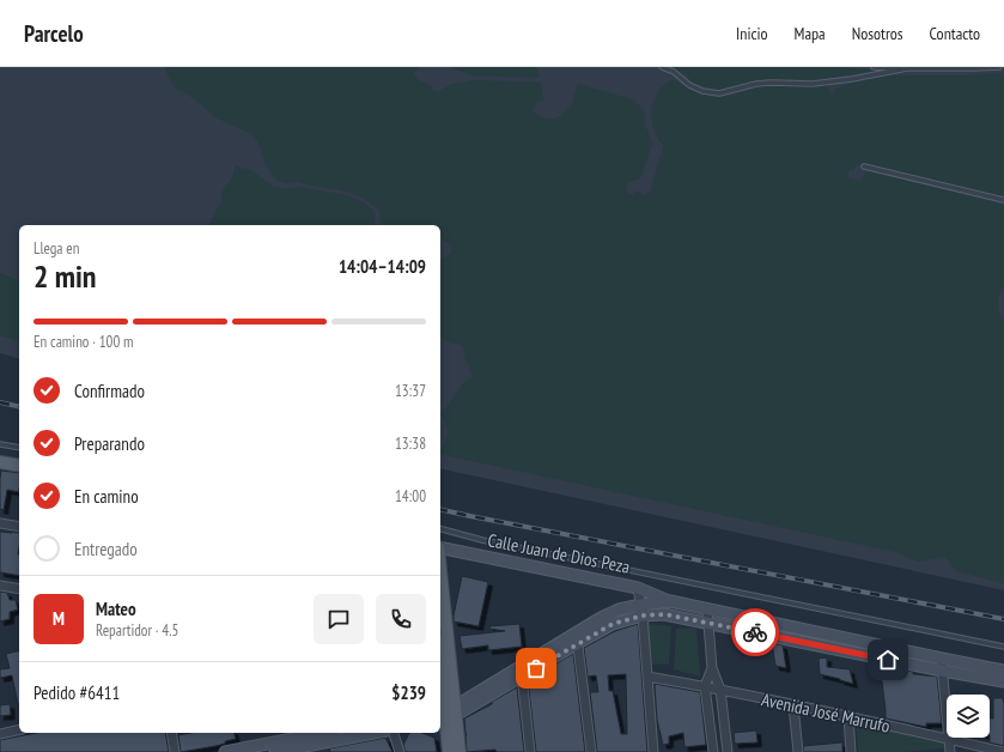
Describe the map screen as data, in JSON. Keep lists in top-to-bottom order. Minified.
{"streets":{"main road":["Calle Juan de Dios Peza"],"street":["Avenida José Marrufo"]},"page":{"header":"Parcelo","nav":["Inicio","Mapa","Nosotros","Contacto"],"heading":["2 min","Llega en","14:04–14:09"],"panel":["Mateo","Repartidor · 4.5","Pedido #6411","$239"],"bar":"En camino · 100 m","list":[["Confirmado","13:37"],["Preparando","13:38"],["En camino","14:00"],"Entregado"],"round":"M"}}
